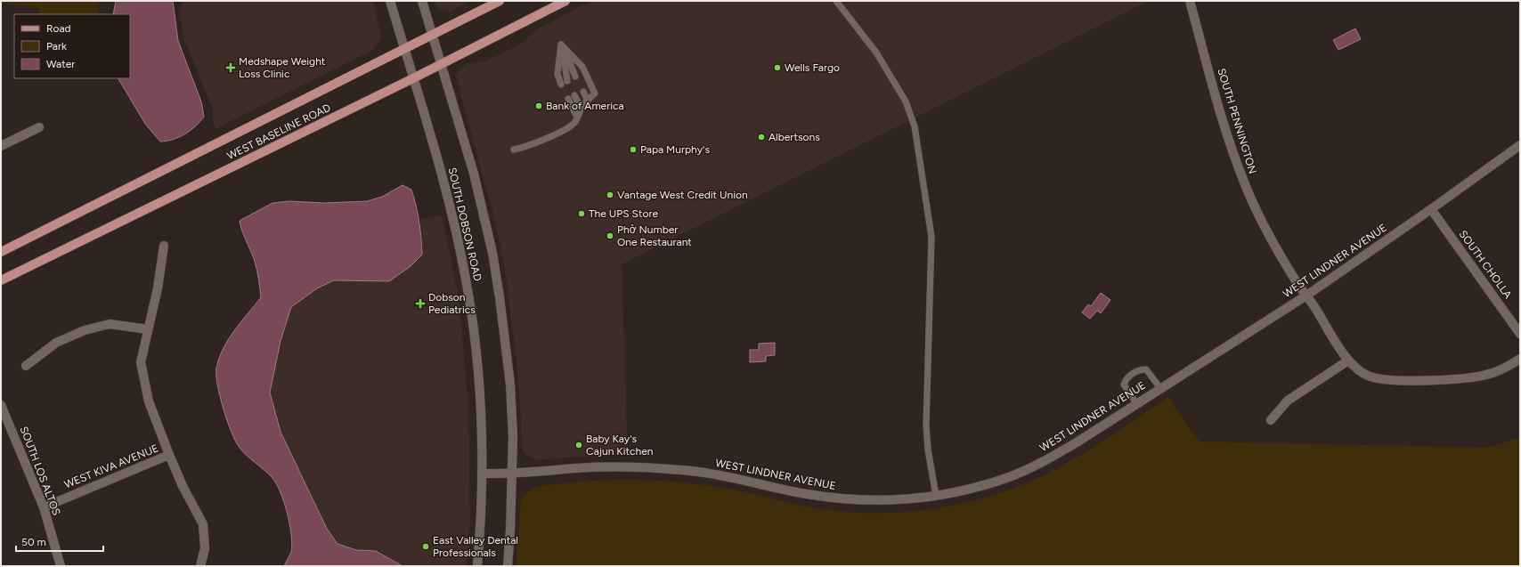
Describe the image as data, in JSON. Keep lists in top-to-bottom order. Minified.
{"streets":{"main road":["WEST BASELINE ROAD"],"street":["SOUTH PENNINGTON","SOUTH DOBSON ROAD","WEST LINDNER AVENUE","SOUTH CHOLLA","WEST KIVA AVENUE","SOUTH LOS ALTOS"]},"crossings":[["SOUTH PENNINGTON","WEST LINDNER AVENUE"],["WEST BASELINE ROAD","SOUTH DOBSON ROAD"],["SOUTH DOBSON ROAD","WEST LINDNER AVENUE"],["WEST LINDNER AVENUE","SOUTH CHOLLA"],["WEST KIVA AVENUE","SOUTH LOS ALTOS"]],"places":{"health":["Medshape Weight Loss Clinic","Dobson Pediatrics"],"other":["Wells Fargo","Bank of America","Albertsons","Papa Murphy's","Vantage West Credit Union","The UPS Store","Phở Number One Restaurant","Baby Kay's Cajun Kitchen","East Valley Dental Professionals"]},"legend":["Road","Park","Water"],"scale_bar":"50 m"}
